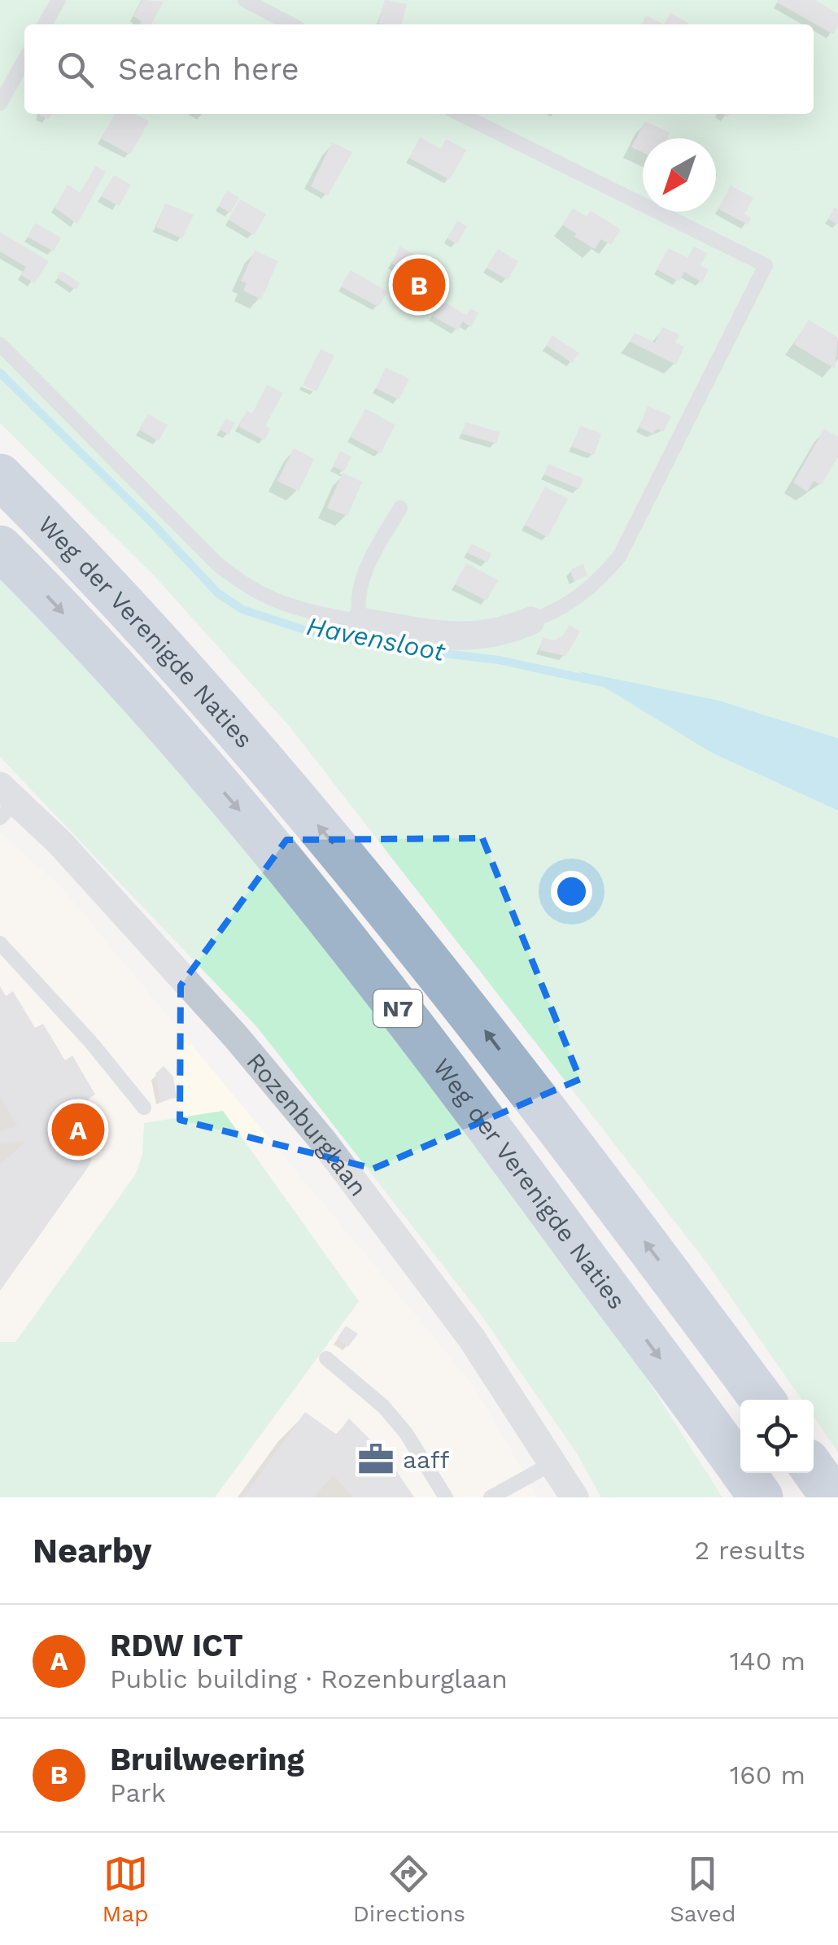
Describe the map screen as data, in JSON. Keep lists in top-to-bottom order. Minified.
{"streets":{"highway":["Weg der Verenigde Naties","N7"],"street":["Rozenburglaan"]},"water":["Havensloot"],"places":{"office":["aaff"]},"north":"bottom left","page":{"search":"Search here","pins":["B","A"],"heading":["Nearby","2 results"],"list":[{"mark":"A","name":"RDW ICT","note":"Public building · Rozenburglaan","value":"140 m"},{"mark":"B","name":"Bruilweering","note":"Park","value":"160 m"}],"nav":["Map","Directions","Saved"]}}
